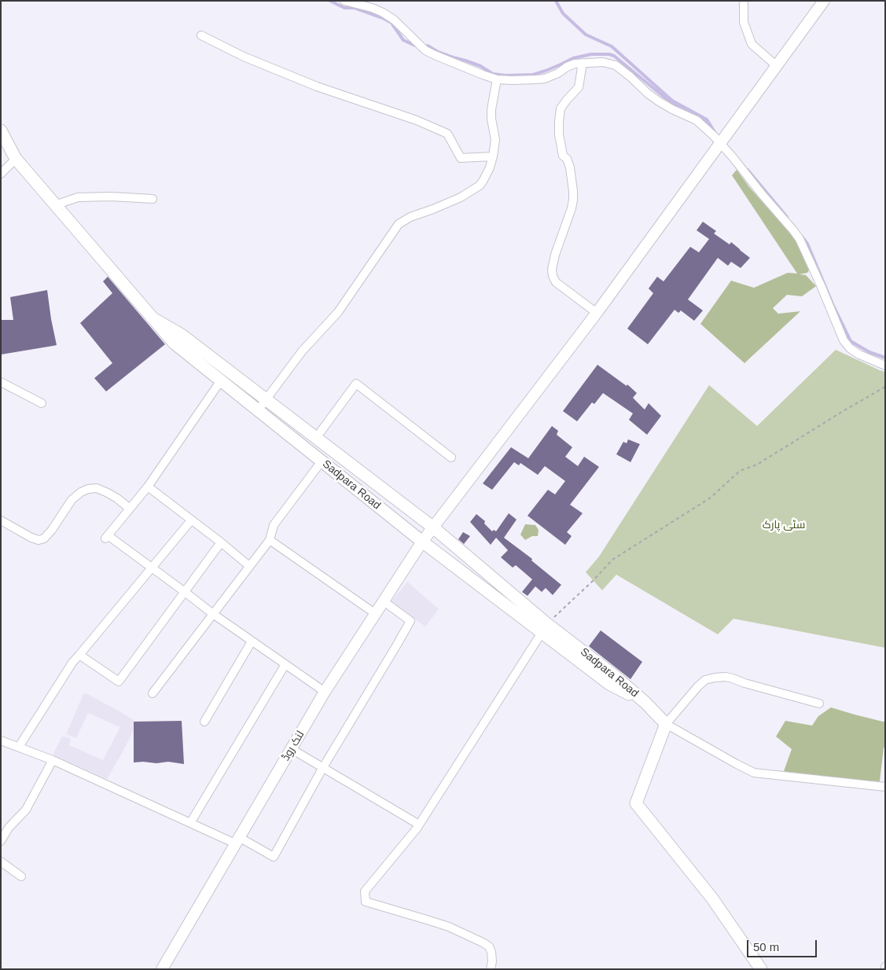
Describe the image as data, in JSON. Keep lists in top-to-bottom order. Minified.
{"streets":{"main road":["Sadpara Road","لنک روڈ"]},"crossings":[["Sadpara Road","لنک روڈ"]],"parks":["سٹی پارک"],"scale_bar":"50 m"}
